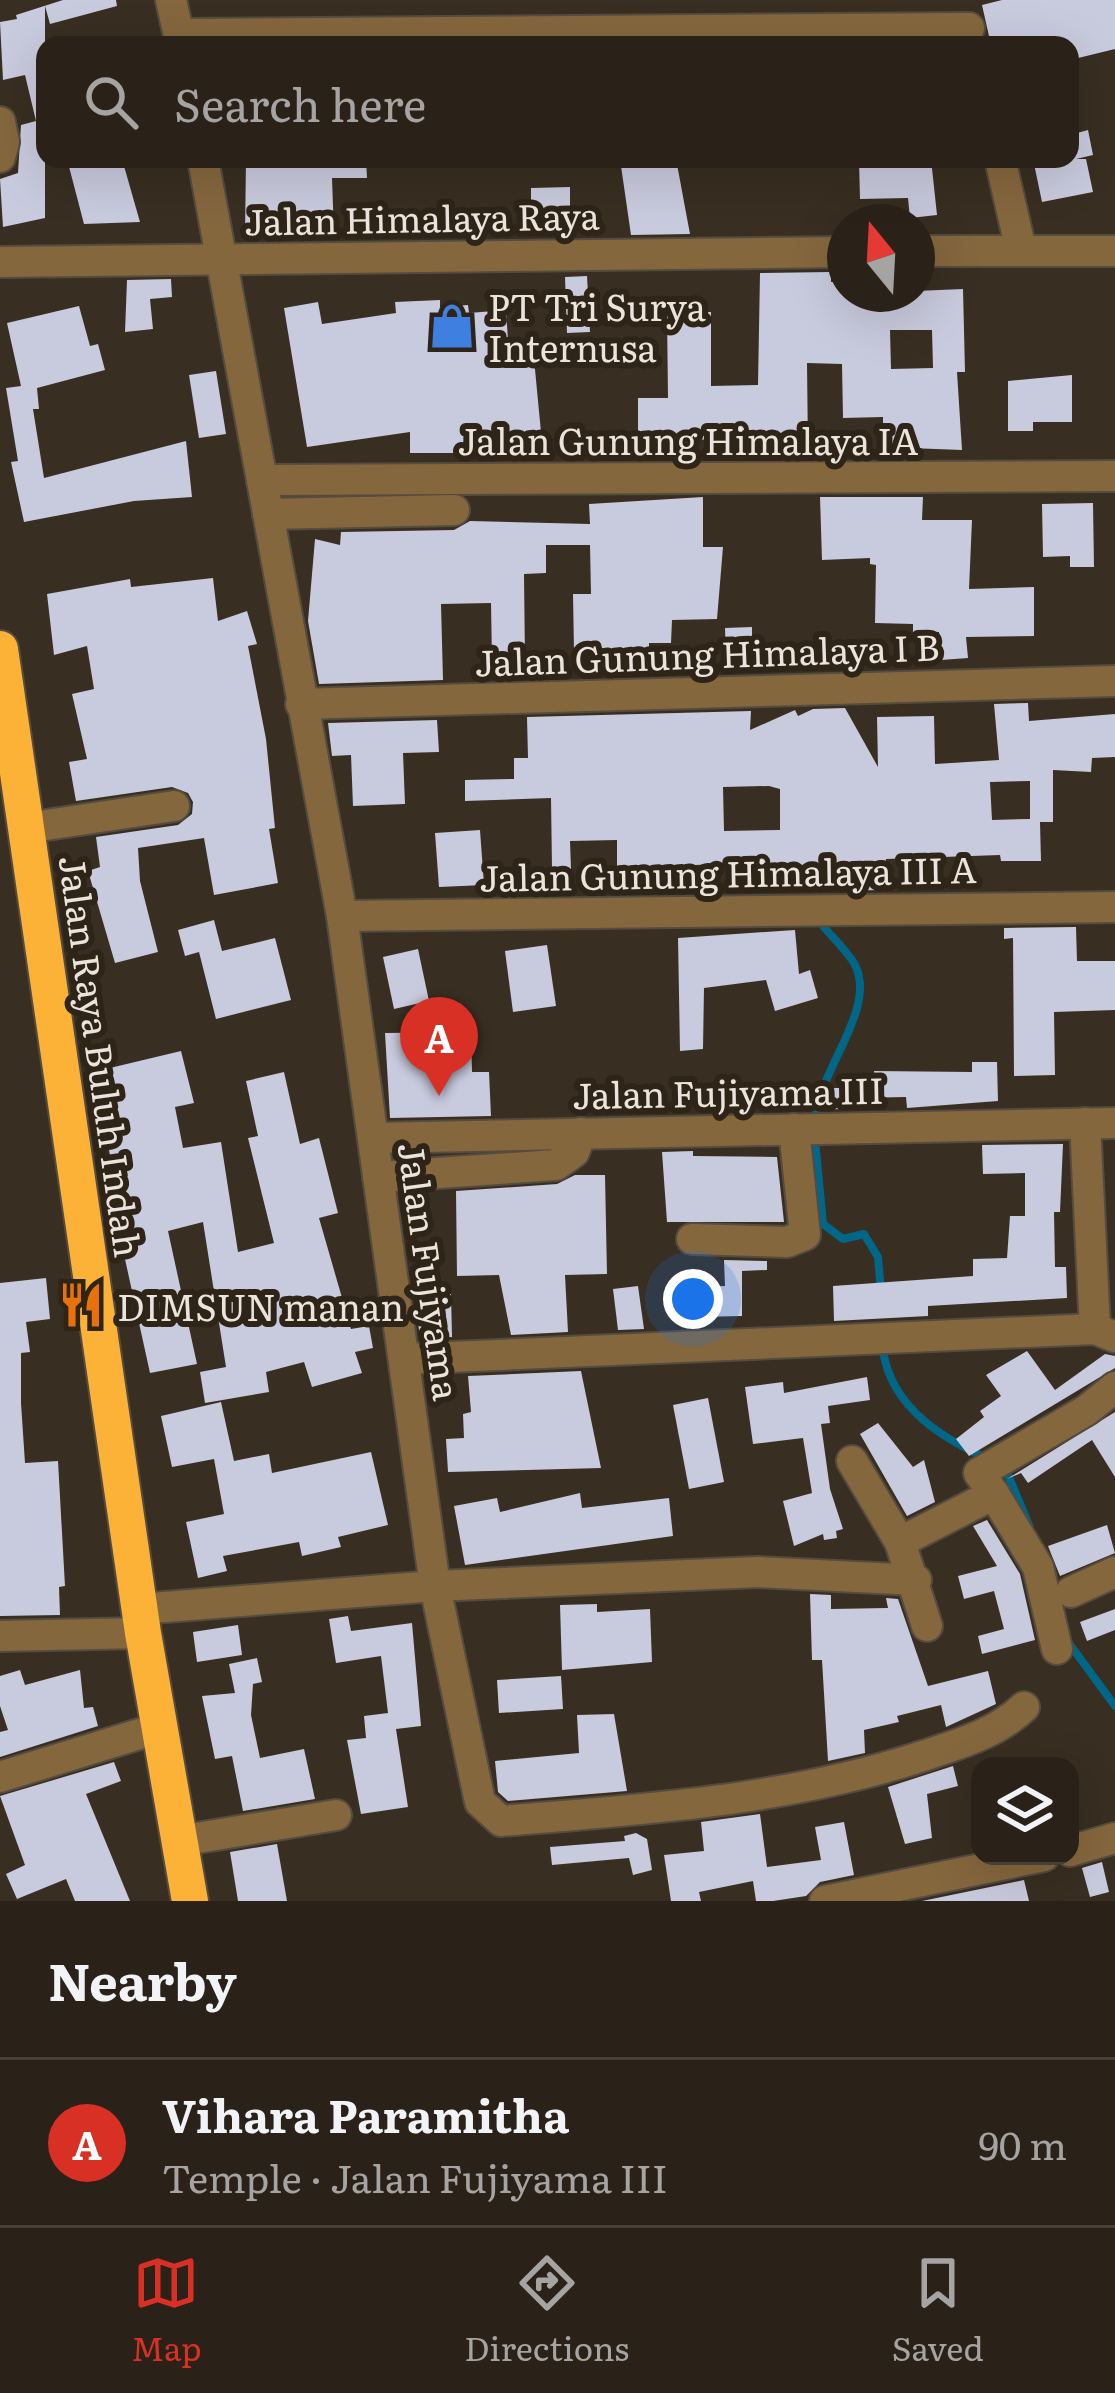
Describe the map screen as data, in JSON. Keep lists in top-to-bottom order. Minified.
{"streets":{"highway":["Jalan Raya Buluh Indah"],"street":["Jalan Himalaya Raya","Jalan Gunung Himalaya IA","Jalan Gunung Himalaya I B","Jalan Gunung Himalaya III A","Jalan Fujiyama III","Jalan Fujiyama"]},"crossings":[["Jalan Himalaya Raya","Jalan Fujiyama"],["Jalan Gunung Himalaya IA","Jalan Fujiyama"],["Jalan Gunung Himalaya I B","Jalan Fujiyama"],["Jalan Gunung Himalaya III A","Jalan Fujiyama"],["Jalan Fujiyama III","Jalan Fujiyama"]],"places":{"shop":["PT Tri Surya Internusa"],"restaurant":["DIMSUN manan"]},"north":"top","page":{"search":"Search here","pins":"A","heading":"Nearby","list":[{"mark":"A","name":"Vihara Paramitha","note":"Temple · Jalan Fujiyama III","value":"90 m"}],"nav":["Map","Directions","Saved"]}}
